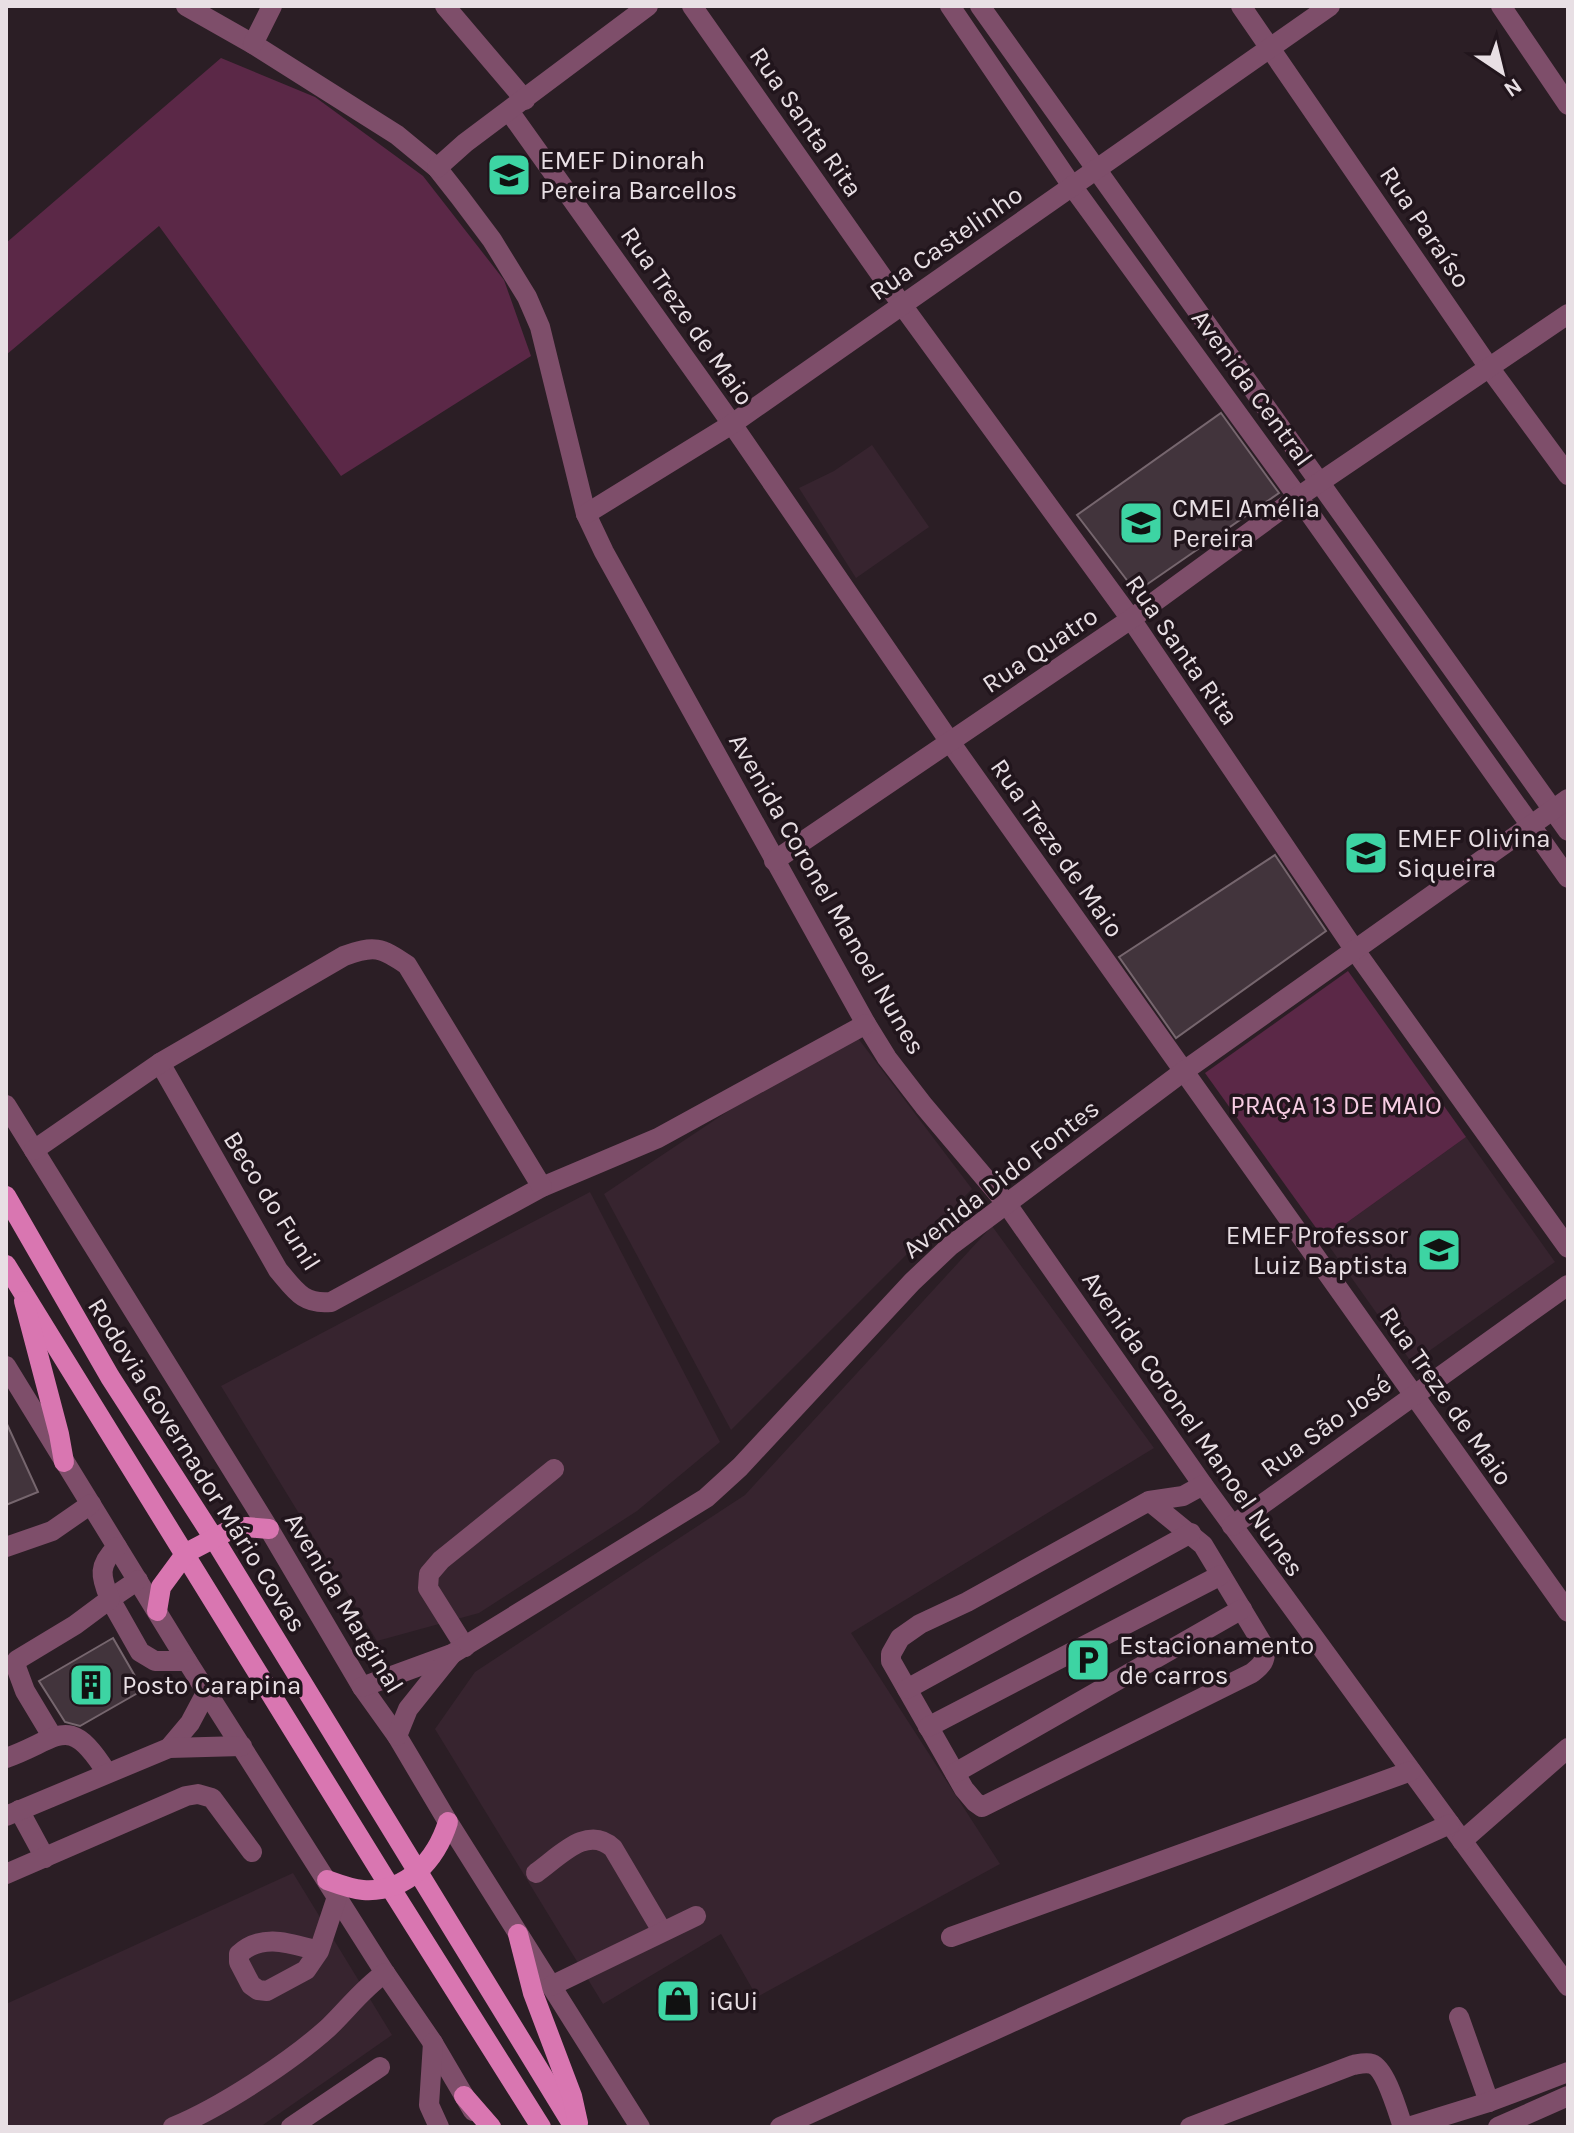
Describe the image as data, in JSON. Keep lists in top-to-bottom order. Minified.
{"streets":{"main road":["Rodovia Governador Mário Covas"],"street":["Rua Santa Rita","Rua Paraíso","Rua Castelinho","Rua Treze de Maio","Avenida Central","Rua Quatro","Avenida Coronel Manoel Nunes","Avenida Dido Fontes","Beco do Funil","Rua São José","Avenida Marginal"]},"crossings":[["Rua Santa Rita","Rua Castelinho"],["Rua Santa Rita","Rua Quatro"],["Rua Santa Rita","Avenida Dido Fontes"],["Rua Paraíso","Rua Castelinho"],["Rua Paraíso","Rua Quatro"],["Rua Castelinho","Rua Treze de Maio"],["Rua Castelinho","Avenida Central"],["Rua Castelinho","Avenida Coronel Manoel Nunes"],["Rua Treze de Maio","Rua Quatro"],["Rua Treze de Maio","Avenida Dido Fontes"],["Rua Treze de Maio","Rua São José"],["Avenida Central","Rua Quatro"],["Avenida Central","Avenida Dido Fontes"],["Rua Quatro","Avenida Coronel Manoel Nunes"],["Avenida Coronel Manoel Nunes","Avenida Dido Fontes"],["Avenida Coronel Manoel Nunes","Beco do Funil"],["Avenida Coronel Manoel Nunes","Rua São José"],["Avenida Dido Fontes","Avenida Marginal"]],"parks":["PRAÇA 13 DE MAIO"],"places":{"school or university":["EMEF Dinorah Pereira Barcellos","CMEI Amélia Pereira","EMEF Olivina Siqueira","EMEF Professor Luiz Baptista"],"parking":["Estacionamento de carros"],"building":["Posto Carapina"],"shop":["iGUi"]},"north":"bottom right"}
